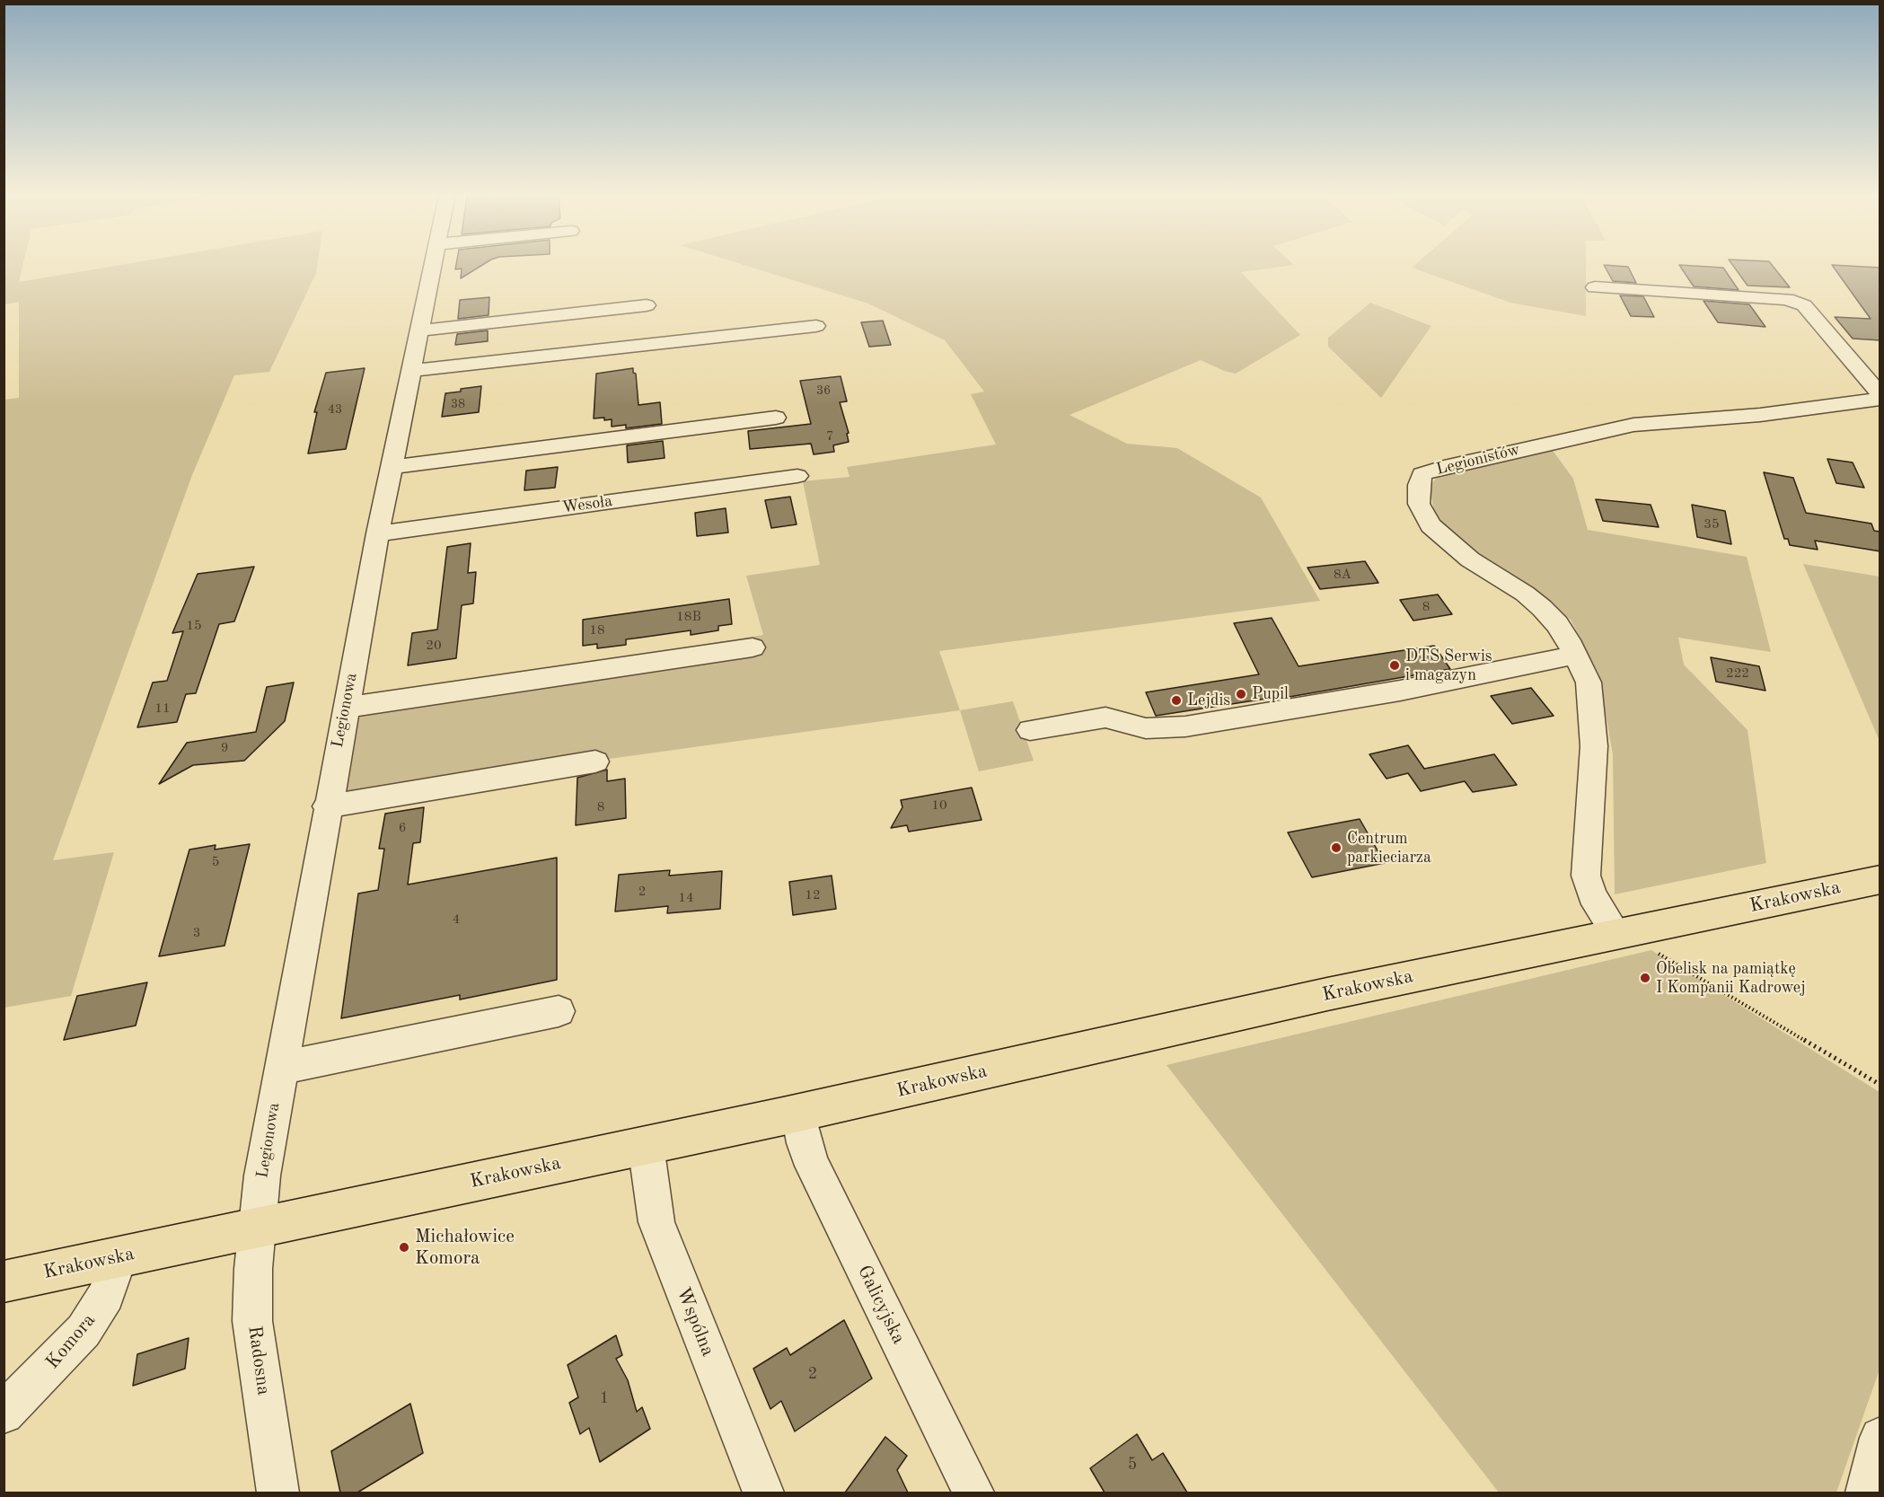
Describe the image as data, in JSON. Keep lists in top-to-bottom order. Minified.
{"streets":{"main road":["Krakowska"],"street":["Legionistów","Wesoła","Legionowa","Galicyjska","Wspólna","Komora","Radosna"]},"crossings":[["Legionistów","Krakowska"],["Wesoła","Legionowa"],["Legionowa","Krakowska"],["Legionowa","Radosna"],["Krakowska","Galicyjska"],["Krakowska","Wspólna"],["Krakowska","Komora"],["Krakowska","Radosna"]],"places":["DTS Serwis i magazyn","Pupil","Lejdis","Centrum parkieciarza","Obelisk na pamiątkę I Kompanii Kadrowej","Michałowice Komora"],"house_numbers":["36","38","43","7","35","8A","8","18B","15","18","20","222","11","9","10","8","6","5","2","12","14","4","3","2","1","5"]}
